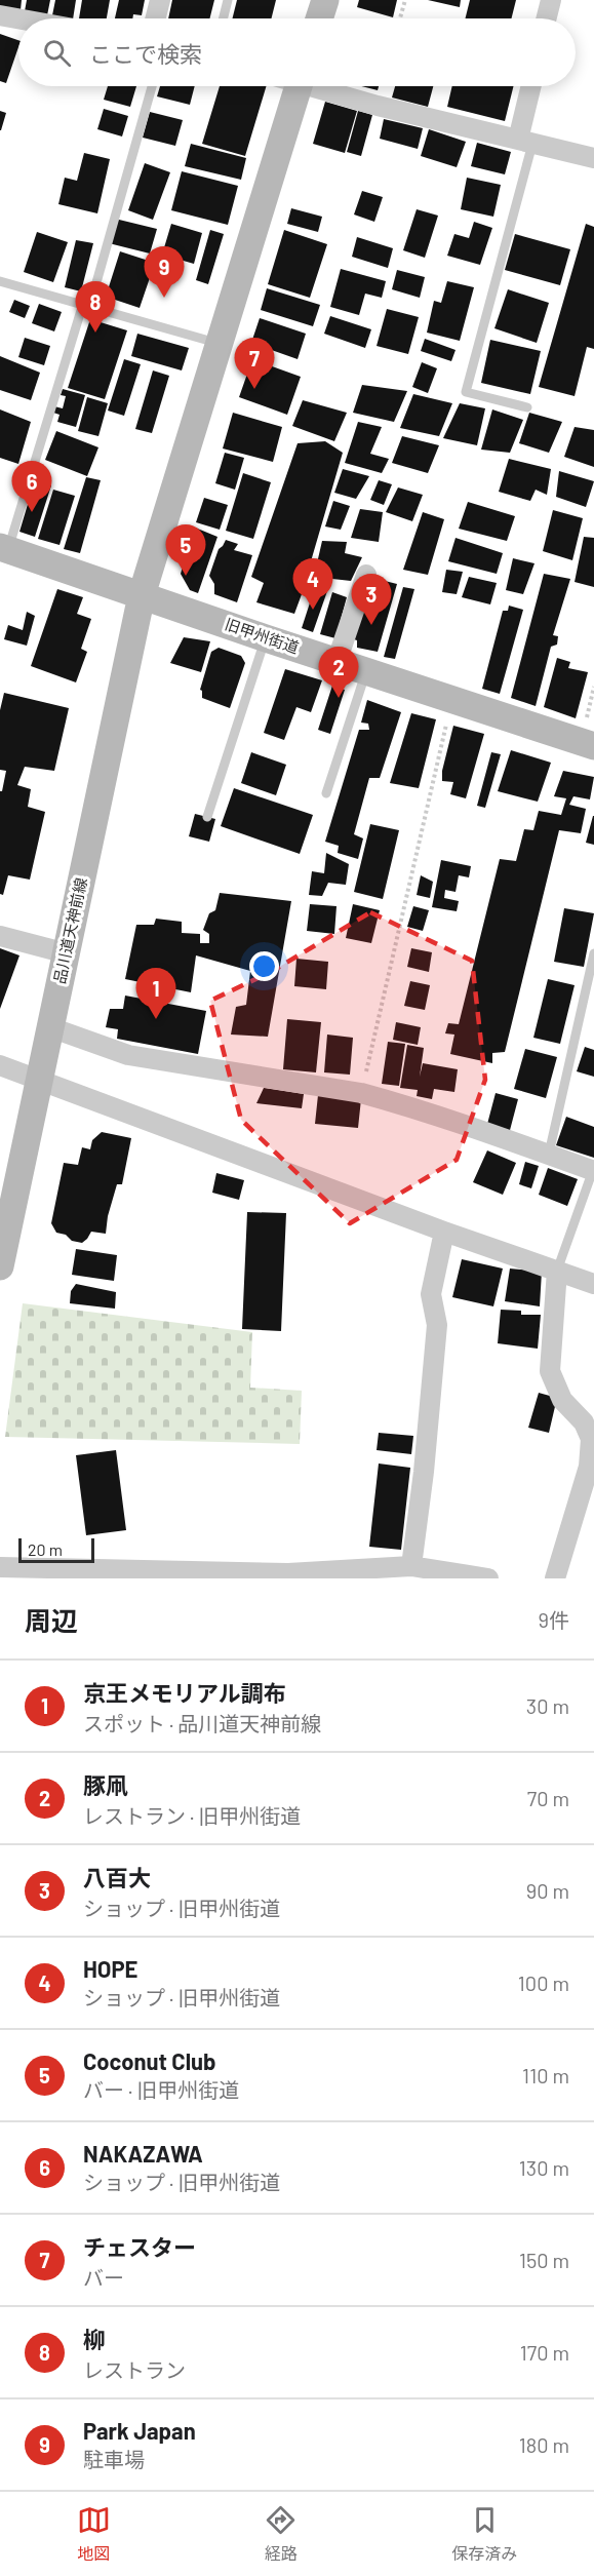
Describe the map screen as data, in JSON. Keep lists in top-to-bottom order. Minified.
{"streets":{"street":["旧甲州街道","品川道天神前線"]},"crossings":[["旧甲州街道","品川道天神前線"]],"scale_bar":"20 m","page":{"search":"ここで検索","pins":["9","8","7","6","5","4","3","2","1"],"scale":"20 m","heading":["周辺","9件"],"list":[{"mark":"1","name":"京王メモリアル調布","note":"スポット · 品川道天神前線","value":"30 m"},{"mark":"2","name":"豚凧","note":"レストラン · 旧甲州街道","value":"70 m"},{"mark":"3","name":"八百大","note":"ショップ · 旧甲州街道","value":"90 m"},{"mark":"4","name":"HOPE","note":"ショップ · 旧甲州街道","value":"100 m"},{"mark":"5","name":"Coconut Club","note":"バー · 旧甲州街道","value":"110 m"},{"mark":"6","name":"NAKAZAWA","note":"ショップ · 旧甲州街道","value":"130 m"},{"mark":"7","name":"チェスター","note":"バー","value":"150 m"},{"mark":"8","name":"柳","note":"レストラン","value":"170 m"},{"mark":"9","name":"Park Japan","note":"駐車場","value":"180 m"}],"nav":["地図","経路","保存済み"]}}
